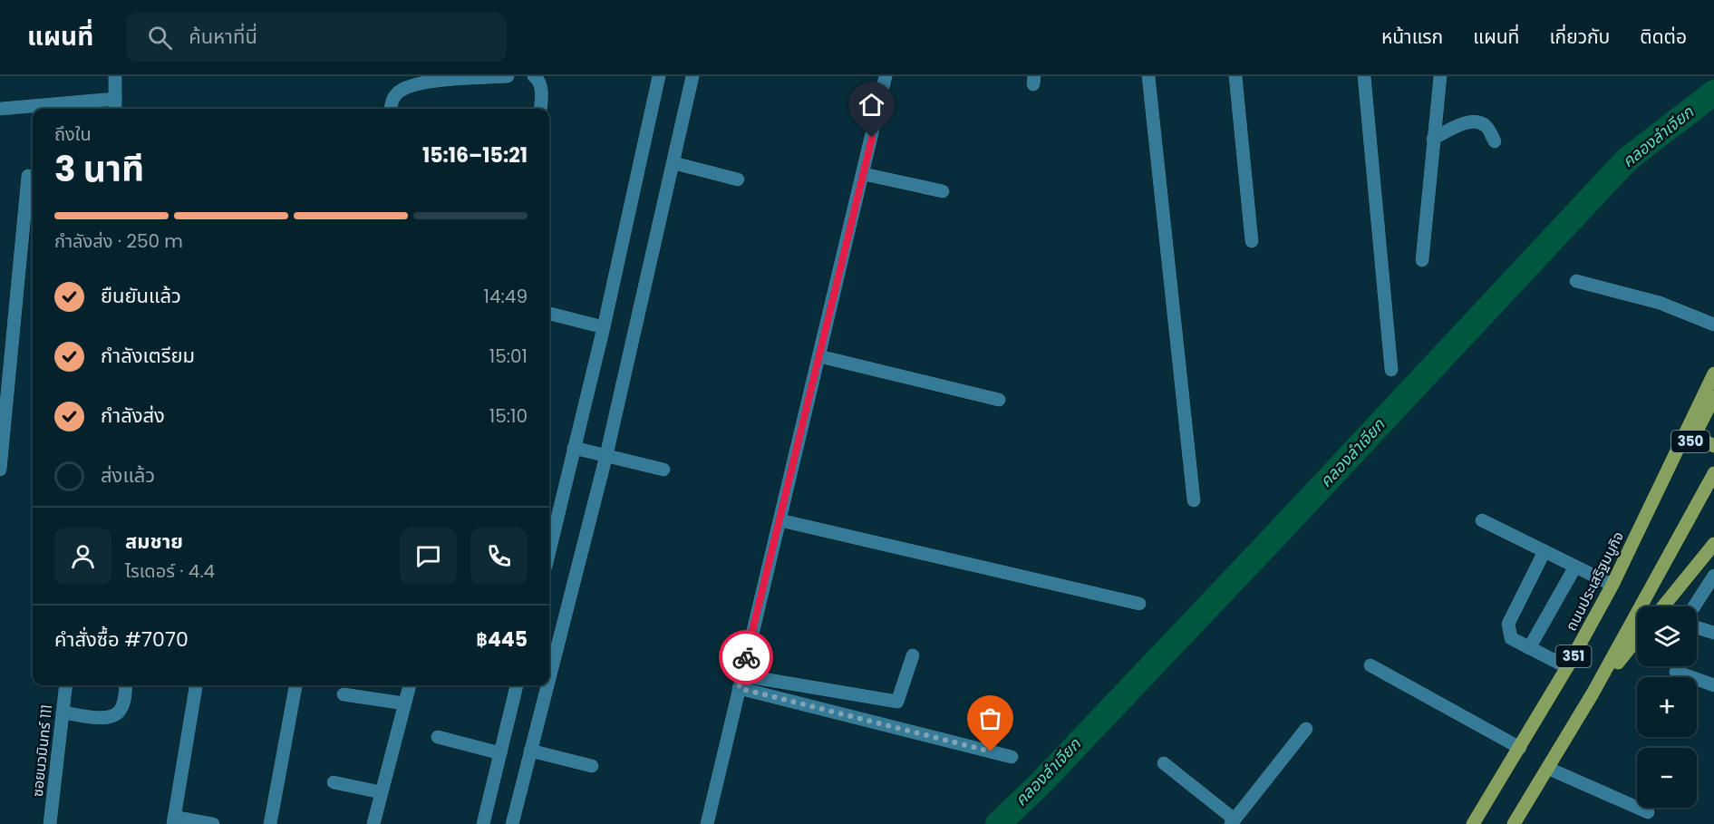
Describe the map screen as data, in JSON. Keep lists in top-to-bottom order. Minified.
{"streets":{"main road":["350","ถนนประเสริฐมนูกิจ","351"],"street":["ซอยนวมินทร์ 111"]},"crossings":[["350","ถนนประเสริฐมนูกิจ"]],"water":["คลองลำเจียก"],"page":{"header":"แผนที่","search":"ค้นหาที่นี่","nav":["หน้าแรก","แผนที่","เกี่ยวกับ","ติดต่อ"],"heading":["3 นาที","ถึงใน","15:16–15:21"],"panel":["สมชาย","ไรเดอร์ · 4.4","คำสั่งซื้อ #7070","฿445"],"bar":"กำลังส่ง · 250 m","list":[["ยืนยันแล้ว","14:49"],["กำลังเตรียม","15:01"],["กำลังส่ง","15:10"],"ส่งแล้ว"],"map_buttons":["+","−"]}}
